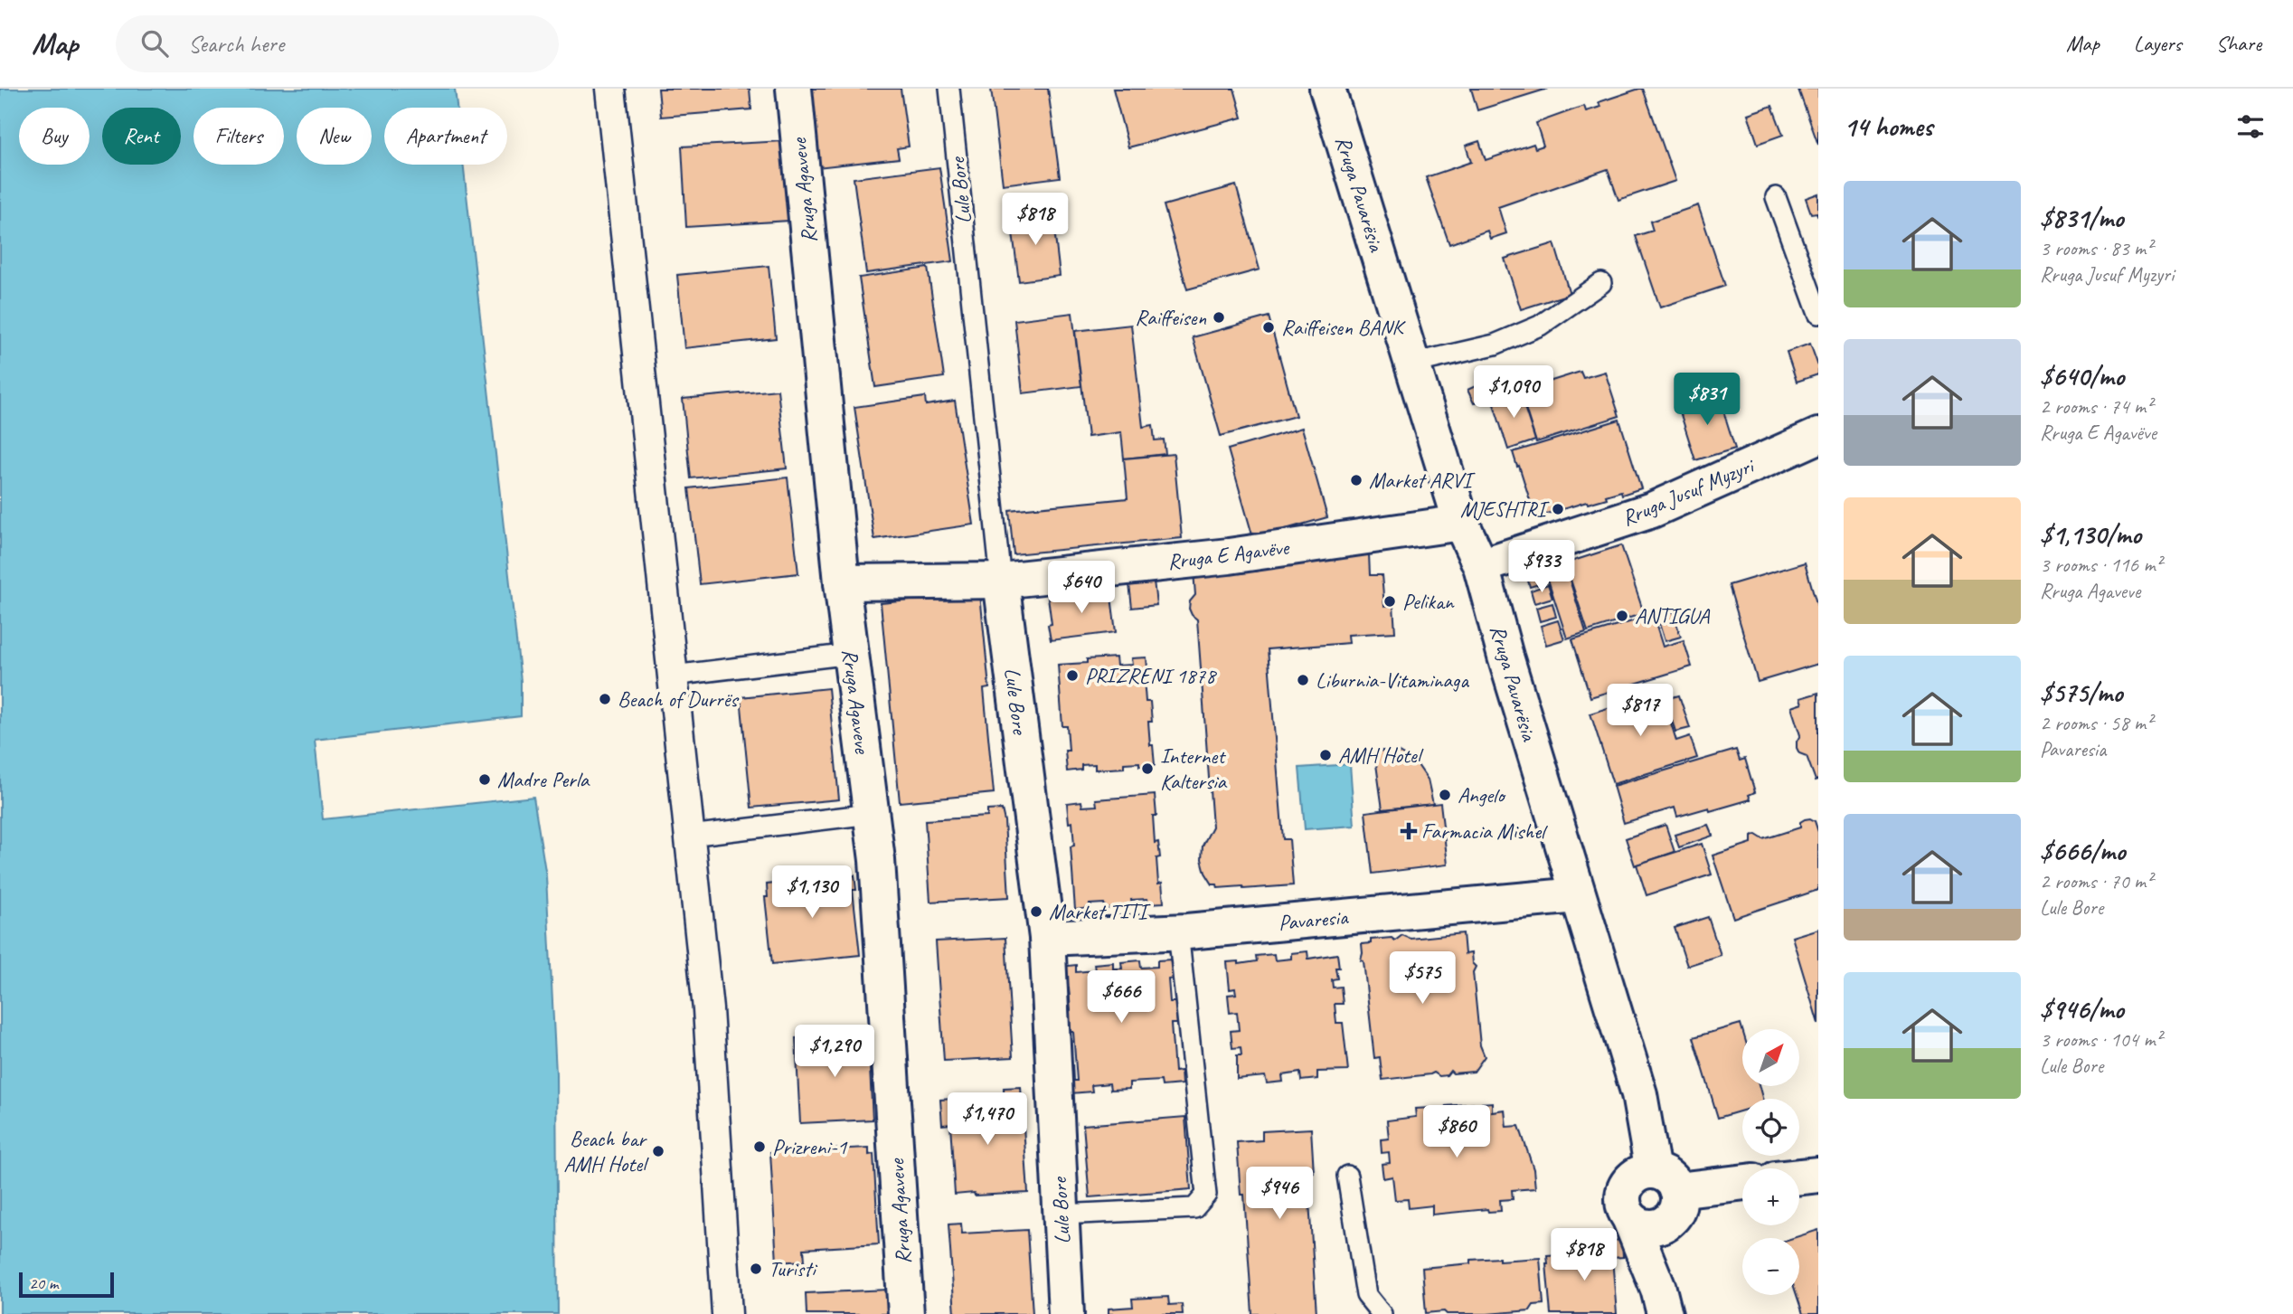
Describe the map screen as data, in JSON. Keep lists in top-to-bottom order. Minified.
{"streets":{"street":["Rruga Agaveve","Lule Bore","Rruga Pavarësia","Rruga Jusuf Myzyri","Rruga E Agavëve","Pavaresia"]},"crossings":[["Rruga Agaveve","Rruga E Agavëve"],["Lule Bore","Rruga E Agavëve"],["Lule Bore","Pavaresia"],["Rruga Pavarësia","Rruga Jusuf Myzyri"],["Rruga Pavarësia","Rruga E Agavëve"],["Rruga Pavarësia","Pavaresia"]],"places":{"other":["Raiffeisen","Raiffeisen BANK","Market ARVI","MJESHTRI","Pelikan","ANTIGUA","PRIZRENI 1878","Liburnia-Vitaminaga","Beach of Durrës","AMH Hotel","Internet Kaltersia","Madre Perla","Angelo","Market TITI","Prizreni-1","Beach bar AMH Hotel","Turisti"],"health":["Farmacia Mishel"]},"scale_bar":"20 m","north":"top right","page":{"header":"Map","search":"Search here","nav":["Map","Layers","Share"],"heading":"14 homes","chip":["Buy","Rent","Filters","New","Apartment"],"list":[{"name":"$831/mo","note":"3 rooms · 83 m² · Rruga Jusuf Myzyri"},{"name":"$640/mo","note":"2 rooms · 74 m² · Rruga E Agavëve"},{"name":"$1,130/mo","note":"3 rooms · 116 m² · Rruga Agaveve"},{"name":"$575/mo","note":"2 rooms · 58 m² · Pavaresia"},{"name":"$666/mo","note":"2 rooms · 70 m² · Lule Bore"},{"name":"$946/mo","note":"3 rooms · 104 m² · Lule Bore"}],"price":["$818","$1,090","$831","$933","$640","$817","$1,130","$575","$666","$1,290","$1,470","$860","$946","$818"],"map_buttons":["+","−"],"scale":"20 m"}}
